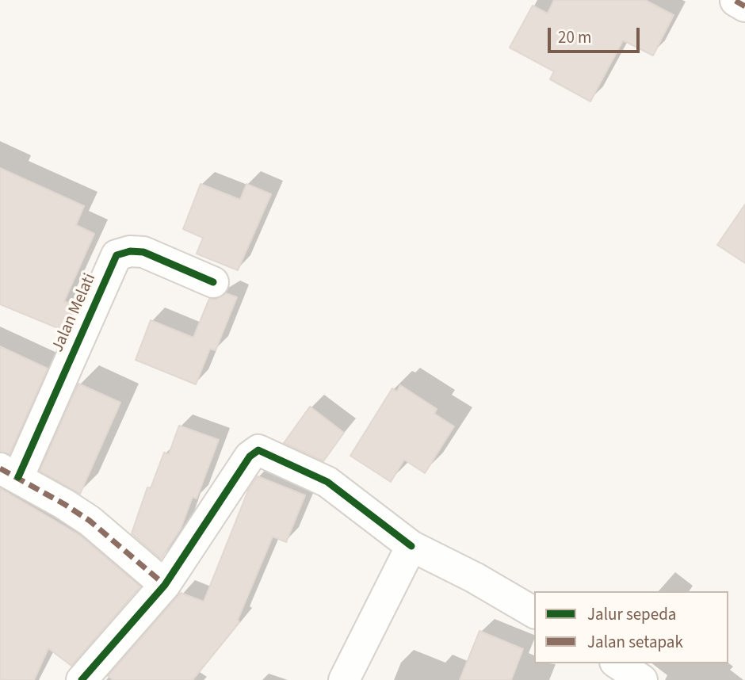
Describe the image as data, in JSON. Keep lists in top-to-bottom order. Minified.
{"streets":{"street":["Jalan Melati"]},"legend":["Jalur sepeda","Jalan setapak"],"scale_bar":"20 m"}
